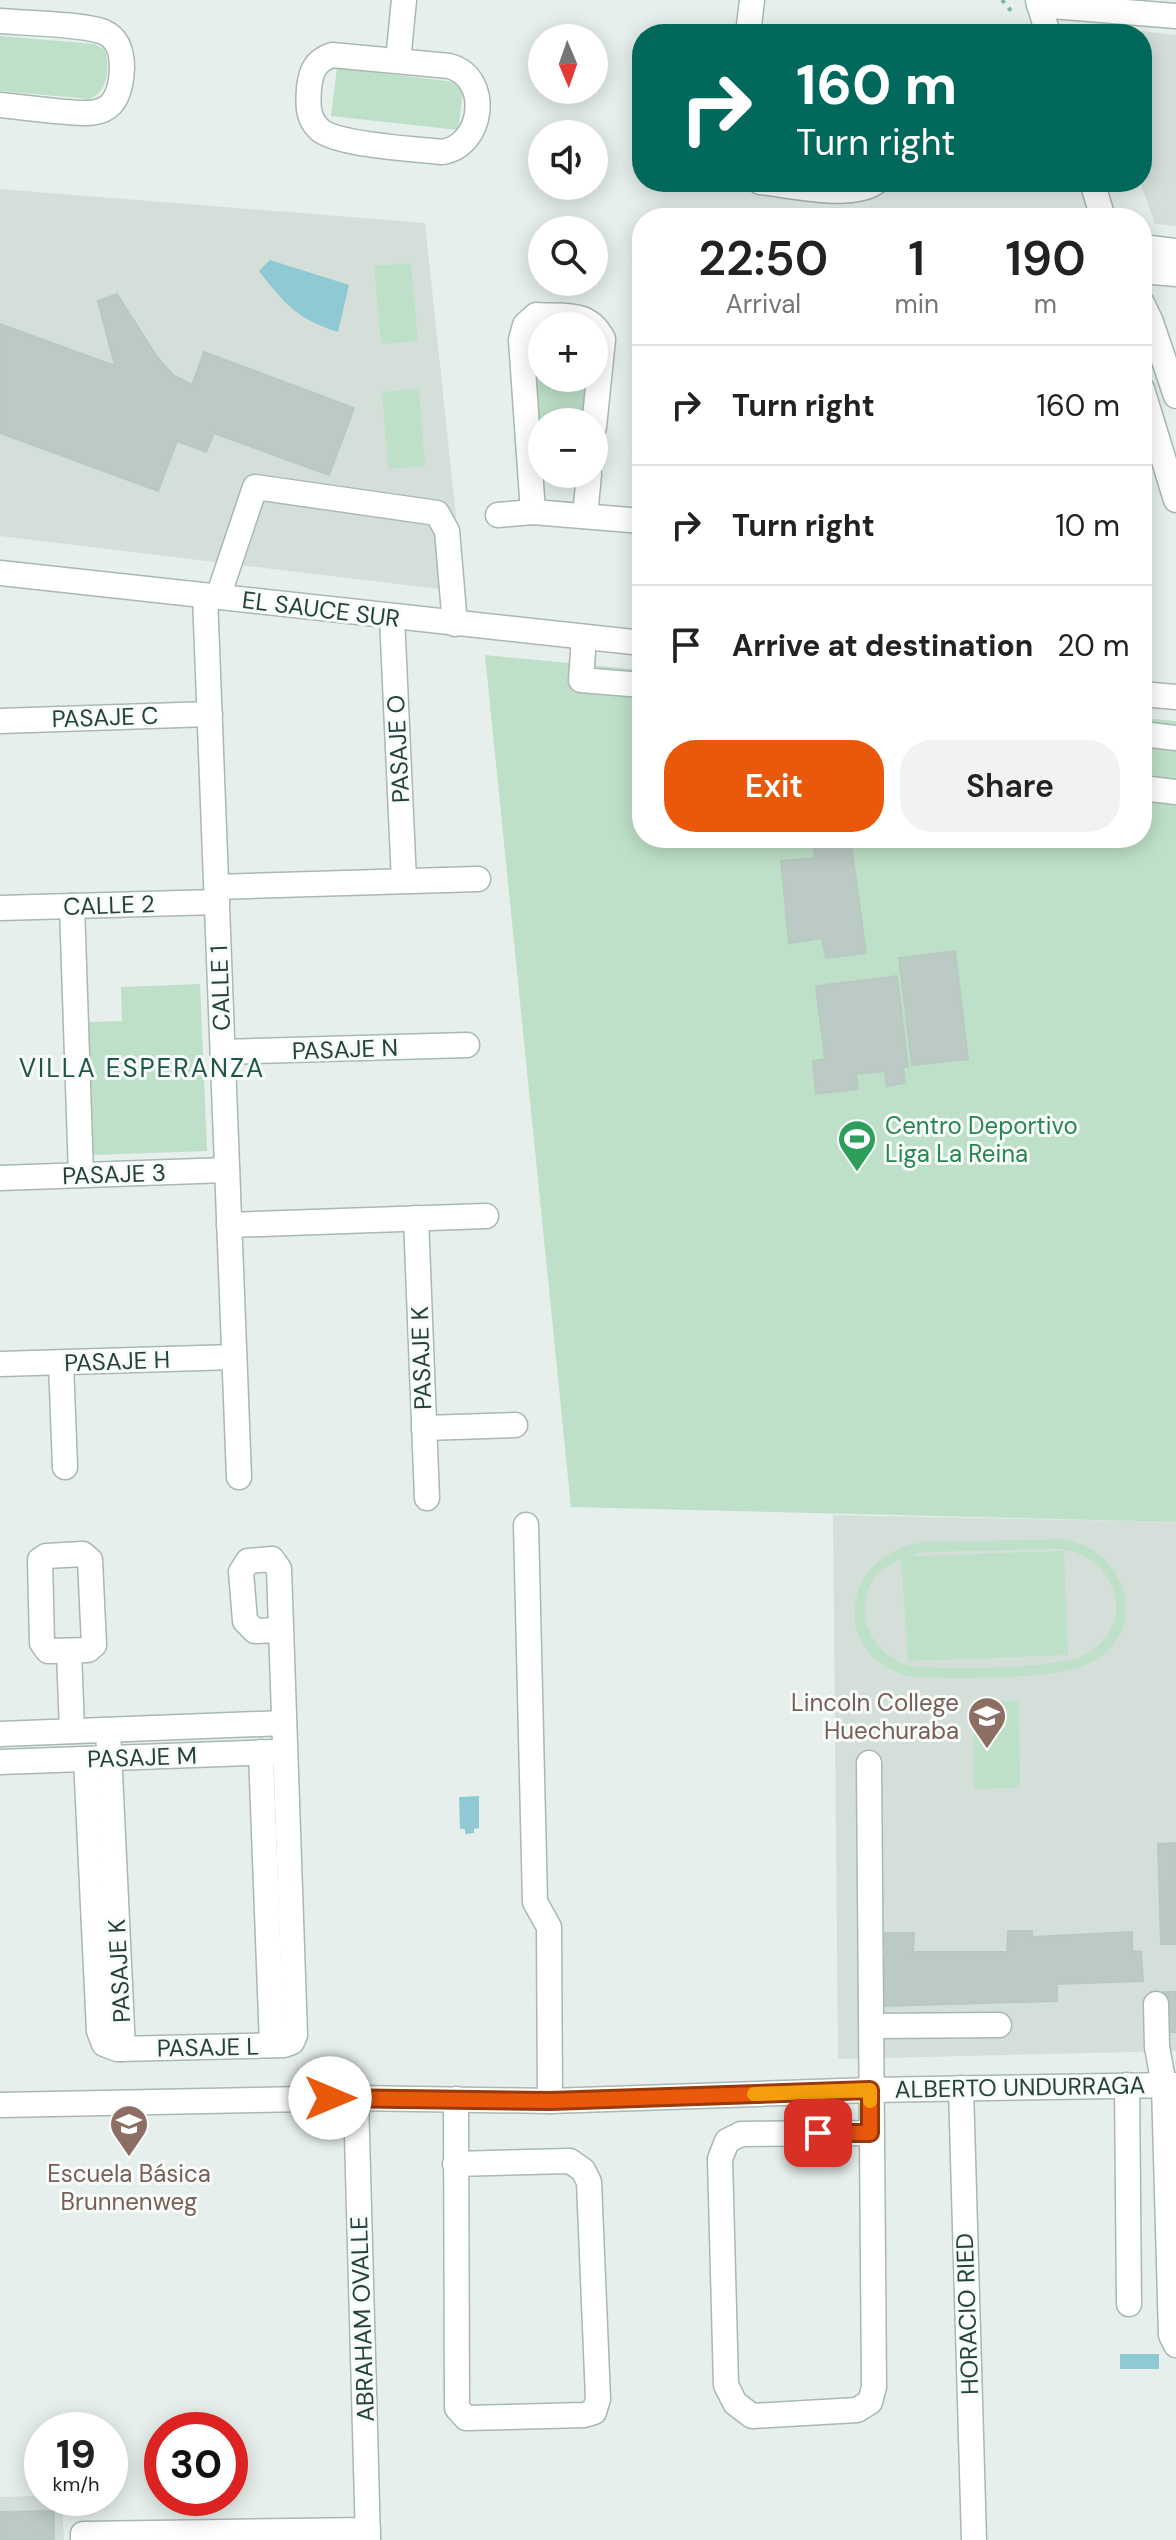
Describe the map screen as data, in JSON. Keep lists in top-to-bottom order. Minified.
{"streets":{"street":["EL SAUCE SUR","PASAJE C","PASAJE O","CALLE 2","CALLE 1","PASAJE N","PASAJE 3","PASAJE K","PASAJE H","PASAJE M","PASAJE L","ALBERTO UNDURRAGA","HORACIO RIED","ABRAHAM OVALLE"]},"crossings":[["EL SAUCE SUR","PASAJE O"],["EL SAUCE SUR","CALLE 1"],["PASAJE C","CALLE 1"],["CALLE 2","CALLE 1"],["CALLE 1","PASAJE N"],["CALLE 1","PASAJE 3"],["CALLE 1","PASAJE H"],["PASAJE K","PASAJE M"],["PASAJE K","PASAJE L"],["PASAJE M","PASAJE L"],["ALBERTO UNDURRAGA","HORACIO RIED"],["ALBERTO UNDURRAGA","ABRAHAM OVALLE"]],"districts":["VILLA ESPERANZA"],"places":{"sports":["Centro Deportivo Liga La Reina"],"school or university":["Lincoln College Huechuraba","Escuela Básica Brunnenweg"]},"north":"bottom","page":{"map_buttons":["+","−"],"turn":["160 m","Turn right"],"eta":["22:50","Arrival","1","min","190","m"],"list":[{"name":"Turn right","value":"160 m"},{"name":"Turn right","value":"10 m"},{"name":"Arrive at destination","value":"20 m"}],"buttons":["Exit","Share"],"speed":"19 km/h","limit":"30"}}
